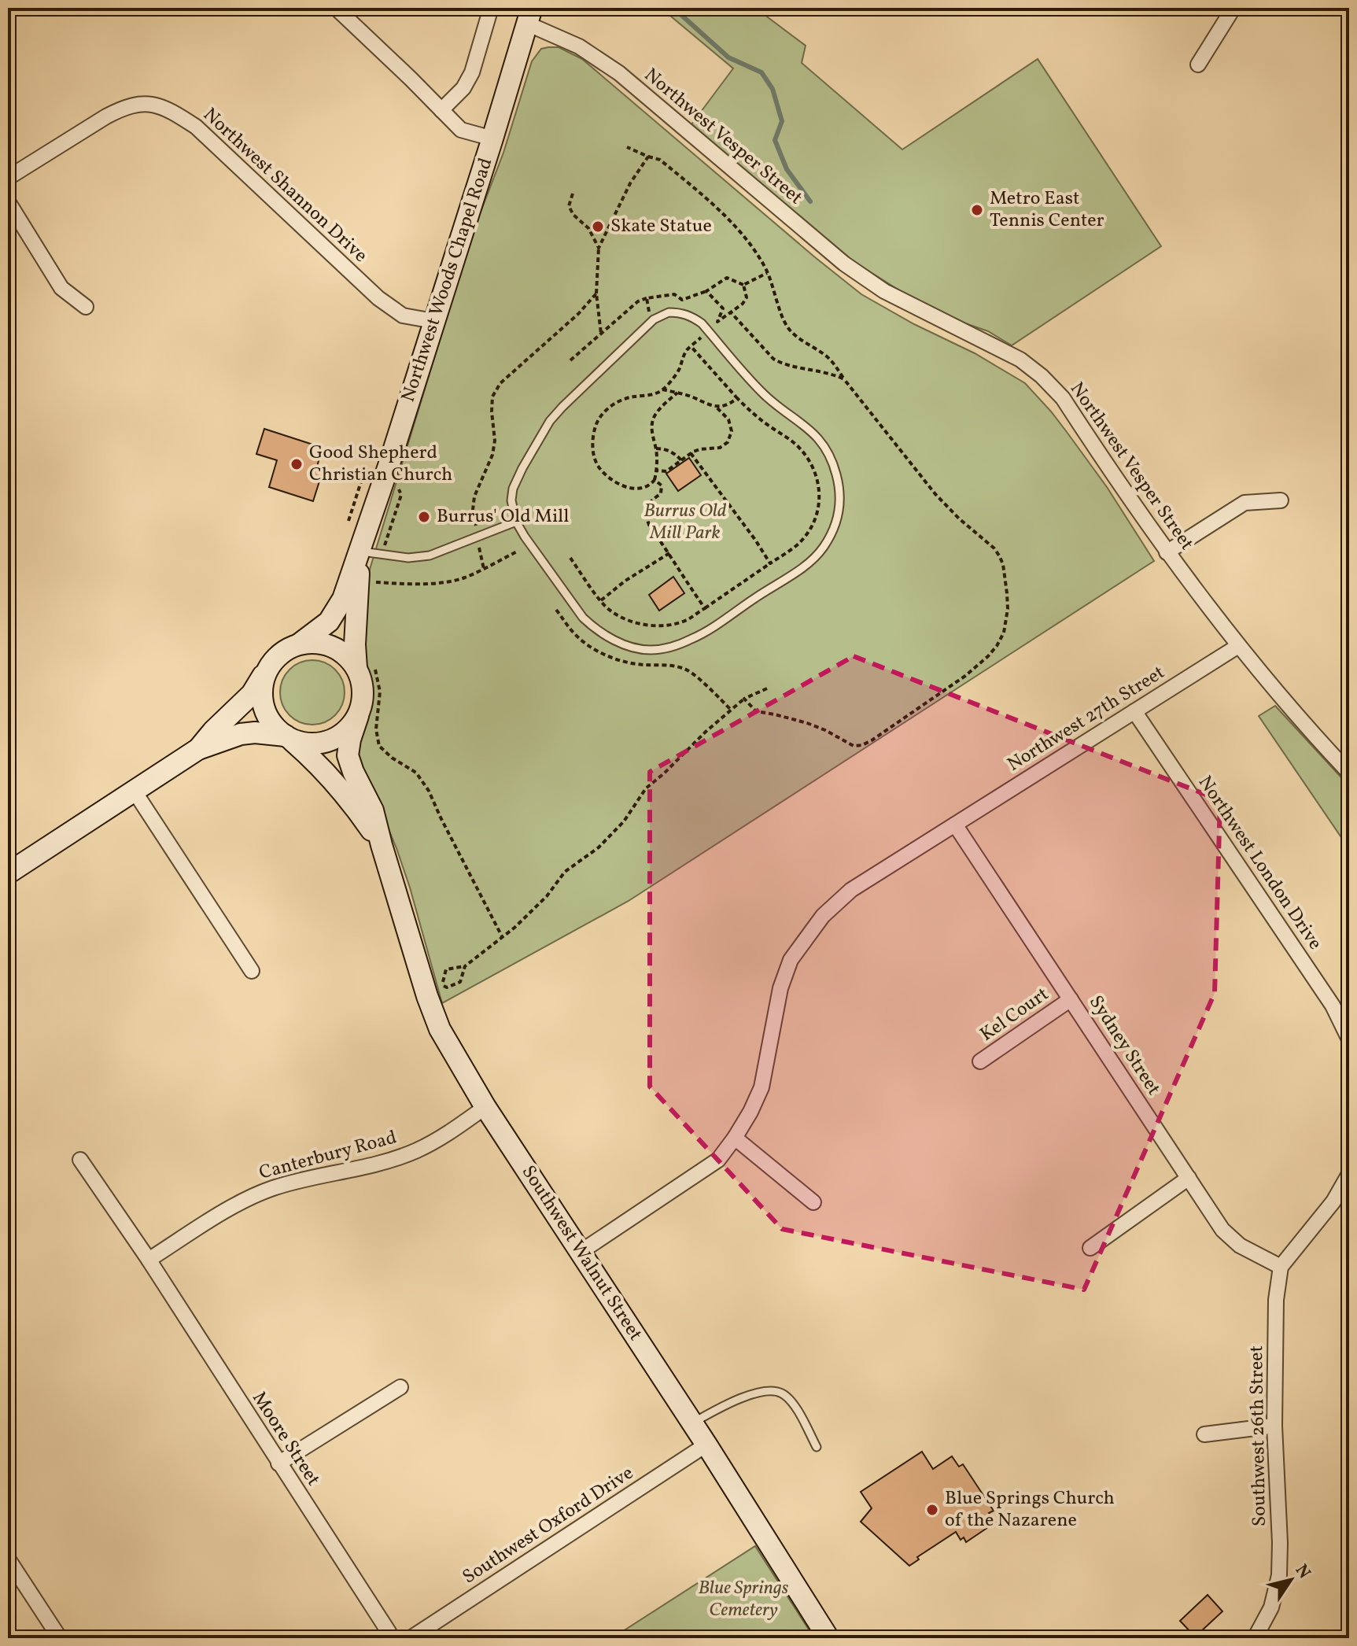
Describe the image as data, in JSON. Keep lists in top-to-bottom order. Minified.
{"streets":{"main road":["Northwest Woods Chapel Road","Southwest Walnut Street"],"street":["Northwest Vesper Street","Northwest Shannon Drive","Northwest 27th Street","Northwest London Drive","Kel Court","Sydney Street","Canterbury Road","Southwest 26th Street","Moore Street","Southwest Oxford Drive"]},"crossings":[["Northwest Vesper Street","Northwest Woods Chapel Road"],["Northwest Vesper Street","Northwest 27th Street"],["Northwest Shannon Drive","Northwest Woods Chapel Road"],["Northwest Woods Chapel Road","Southwest Walnut Street"],["Northwest 27th Street","Northwest London Drive"],["Northwest 27th Street","Sydney Street"],["Northwest 27th Street","Southwest Walnut Street"],["Kel Court","Sydney Street"],["Sydney Street","Southwest 26th Street"],["Canterbury Road","Southwest Walnut Street"],["Canterbury Road","Moore Street"],["Southwest Walnut Street","Southwest Oxford Drive"]],"parks":["Burrus Old Mill Park","Blue Springs Cemetery"],"places":["Metro East Tennis Center","Skate Statue","Good Shepherd Christian Church","Burrus' Old Mill","Blue Springs Church of the Nazarene"],"north":"top right"}
